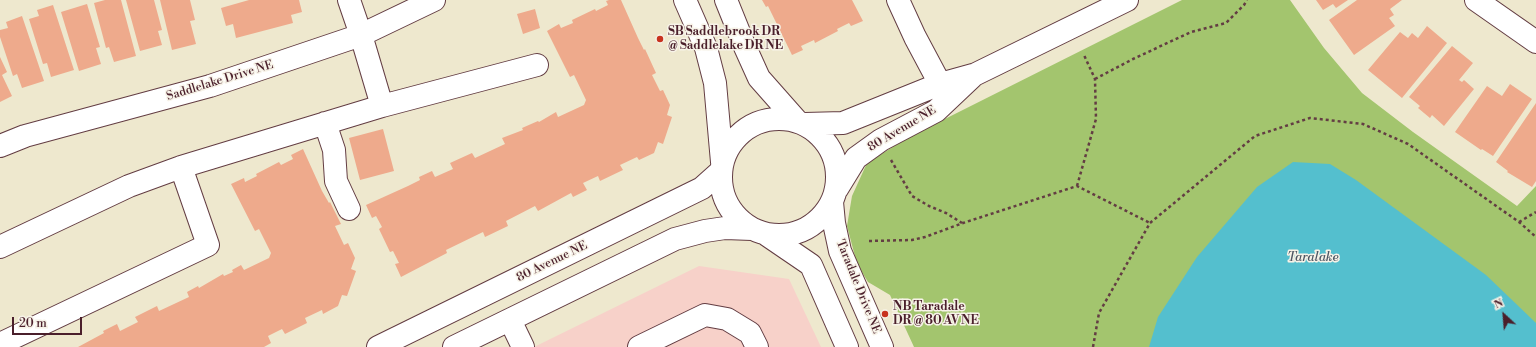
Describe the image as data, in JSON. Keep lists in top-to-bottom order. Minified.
{"streets":{"street":["Saddlelake Drive NE","80 Avenue NE","Taradale Drive NE"]},"crossings":[["80 Avenue NE","Taradale Drive NE"]],"water":["Taralake"],"places":["SB Saddlebrook DR @ Saddlelake DR NE","NB Taradale DR @ 80 AV NE"],"scale_bar":"20 m","north":"top left"}
